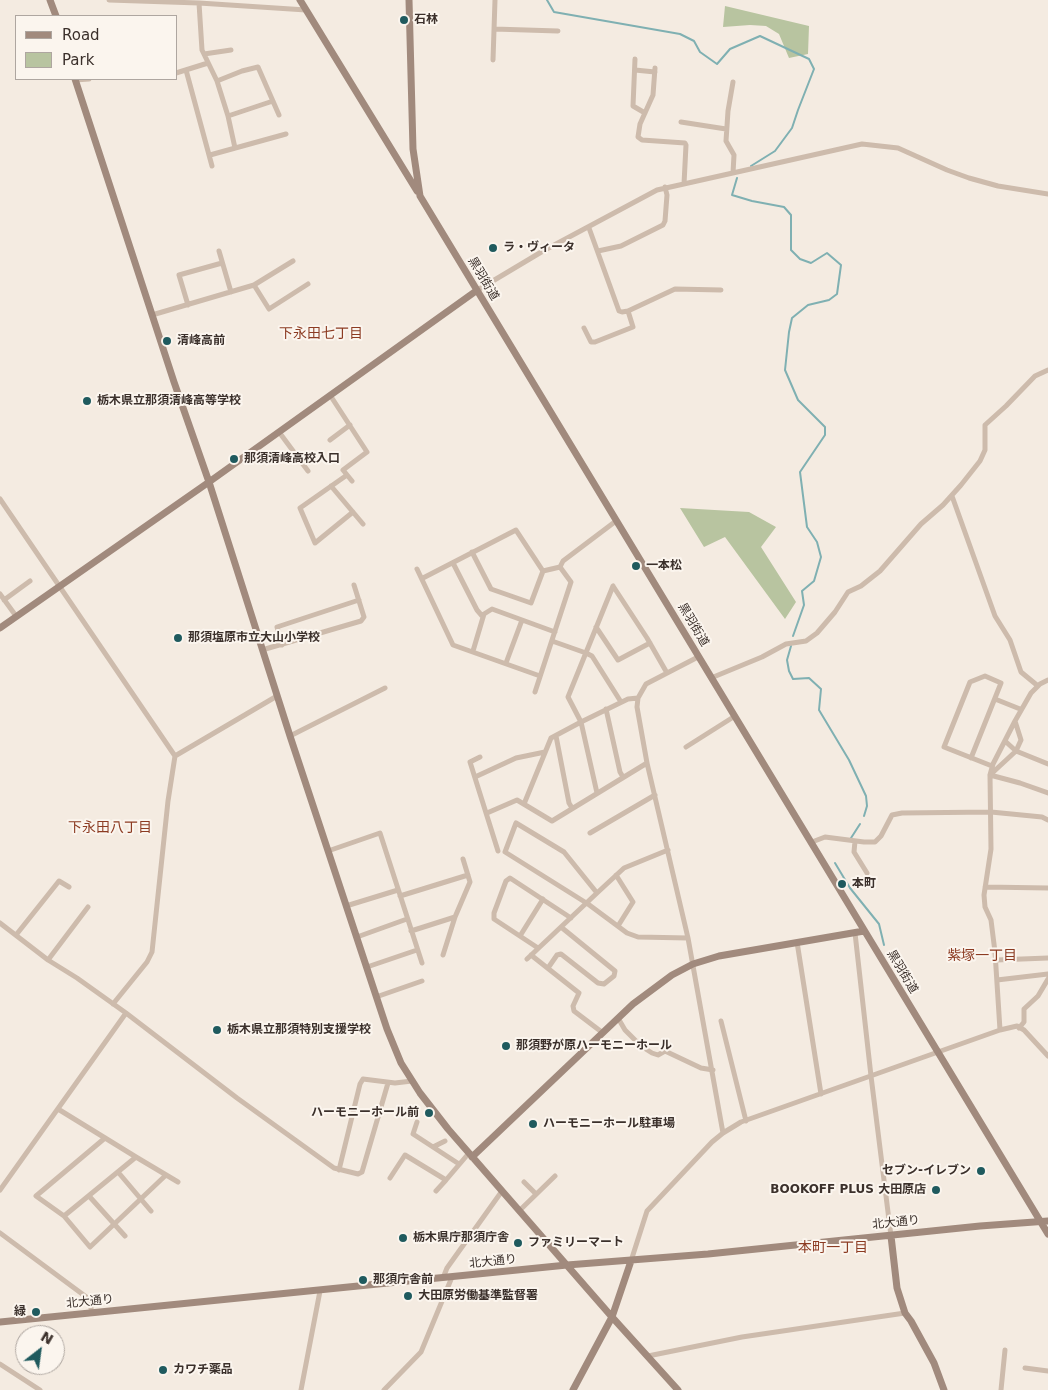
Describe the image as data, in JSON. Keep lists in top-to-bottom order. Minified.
{"streets":{"street":["黒羽街道","北大通り"]},"crossings":[["黒羽街道","北大通り"]],"districts":["下永田七丁目","下永田八丁目","紫塚一丁目","本町一丁目"],"places":["石林","ラ・ヴィータ","清峰高前","栃木県立那須清峰高等学校","那須清峰高校入口","一本松","那須塩原市立大山小学校","本町","栃木県立那須特別支援学校","那須野が原ハーモニーホール","ハーモニーホール前","ハーモニーホール駐車場","セブン-イレブン","BOOKOFF PLUS 大田原店","栃木県庁那須庁舎","ファミリーマート","那須庁舎前","大田原労働基準監督署","緑","カワチ薬品"],"legend":["Road","Park"],"north":"top right"}
